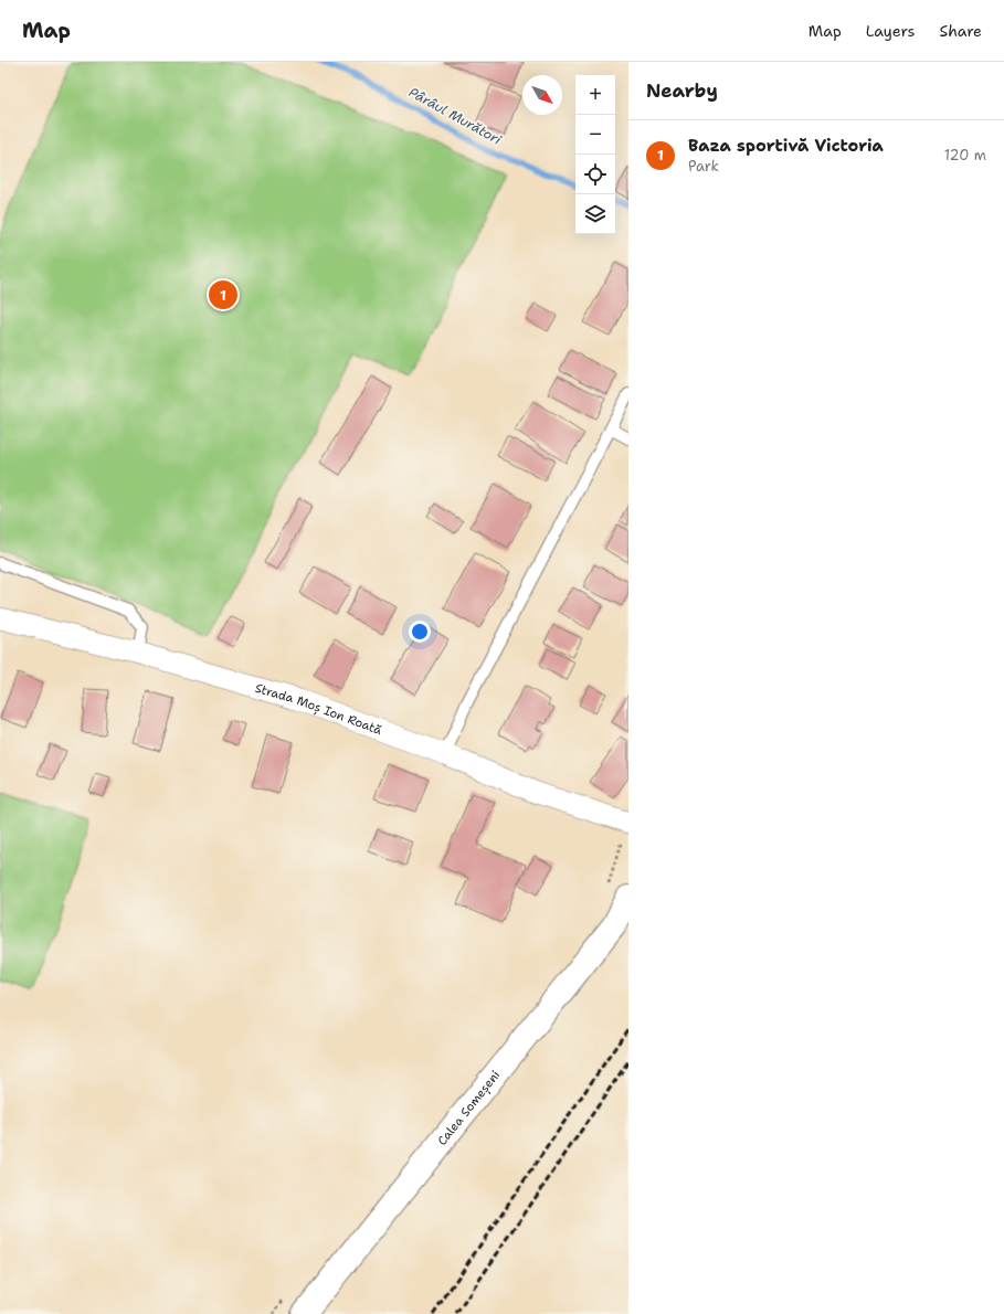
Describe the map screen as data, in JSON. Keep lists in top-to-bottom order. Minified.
{"streets":{"main road":["Calea Someșeni"],"street":["Strada Moș Ion Roată"]},"water":["Pârâul Murători"],"north":"bottom right","page":{"header":"Map","nav":["Map","Layers","Share"],"heading":"Nearby","map_buttons":["+","−"],"list":[{"mark":"1","name":"Baza sportivă Victoria","note":"Park","value":"120 m"}],"pins":"1"}}
